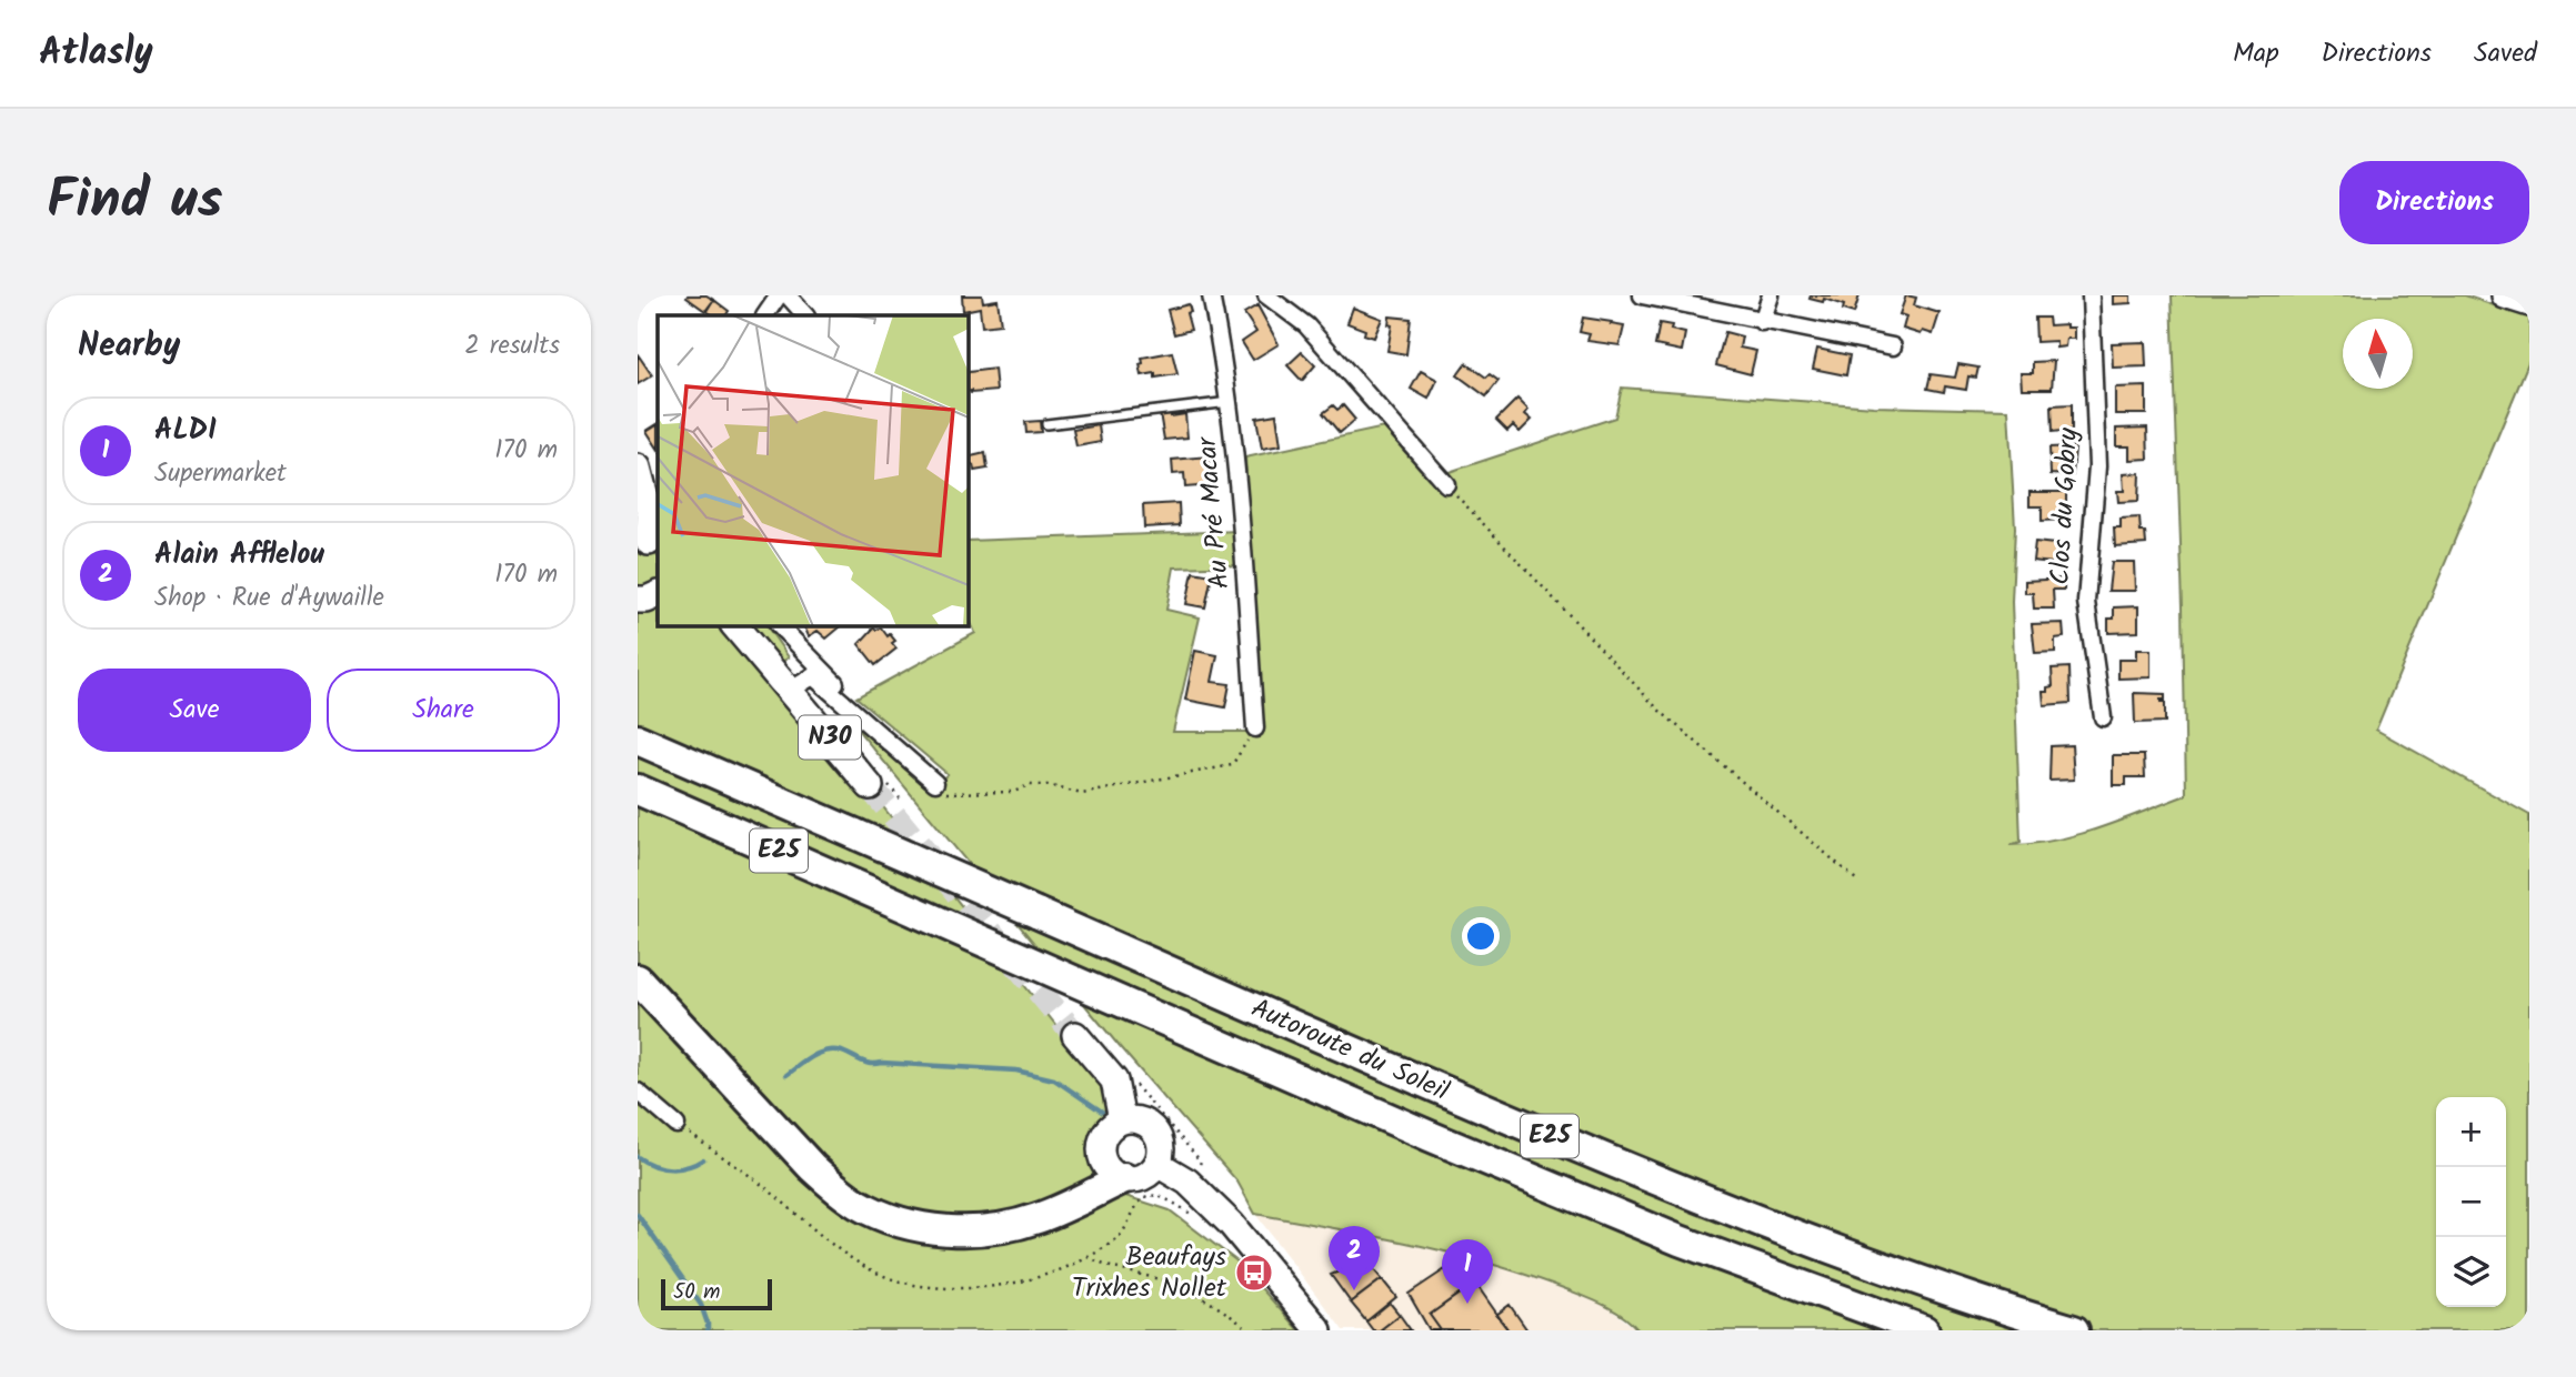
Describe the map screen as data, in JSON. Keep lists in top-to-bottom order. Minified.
{"streets":{"highway":["E25","Autoroute du Soleil"],"main road":["N30"],"street":["Clos du Gobry","Au Pré Macar"]},"places":{"bus stop":["Beaufays Trixhes Nollet"]},"scale_bar":"50 m","north":"top","page":{"header":"Atlasly","nav":["Map","Directions","Saved"],"title":"Find us","buttons":["Directions",["Save","Share"]],"heading":["Nearby","2 results"],"list":[{"mark":"1","name":"ALDI","note":"Supermarket","value":"170 m"},{"mark":"2","name":"Alain Afflelou","note":"Shop · Rue d'Aywaille","value":"170 m"}],"map_buttons":["+","−"],"pins":["2","1"],"scale":"50 m"}}
